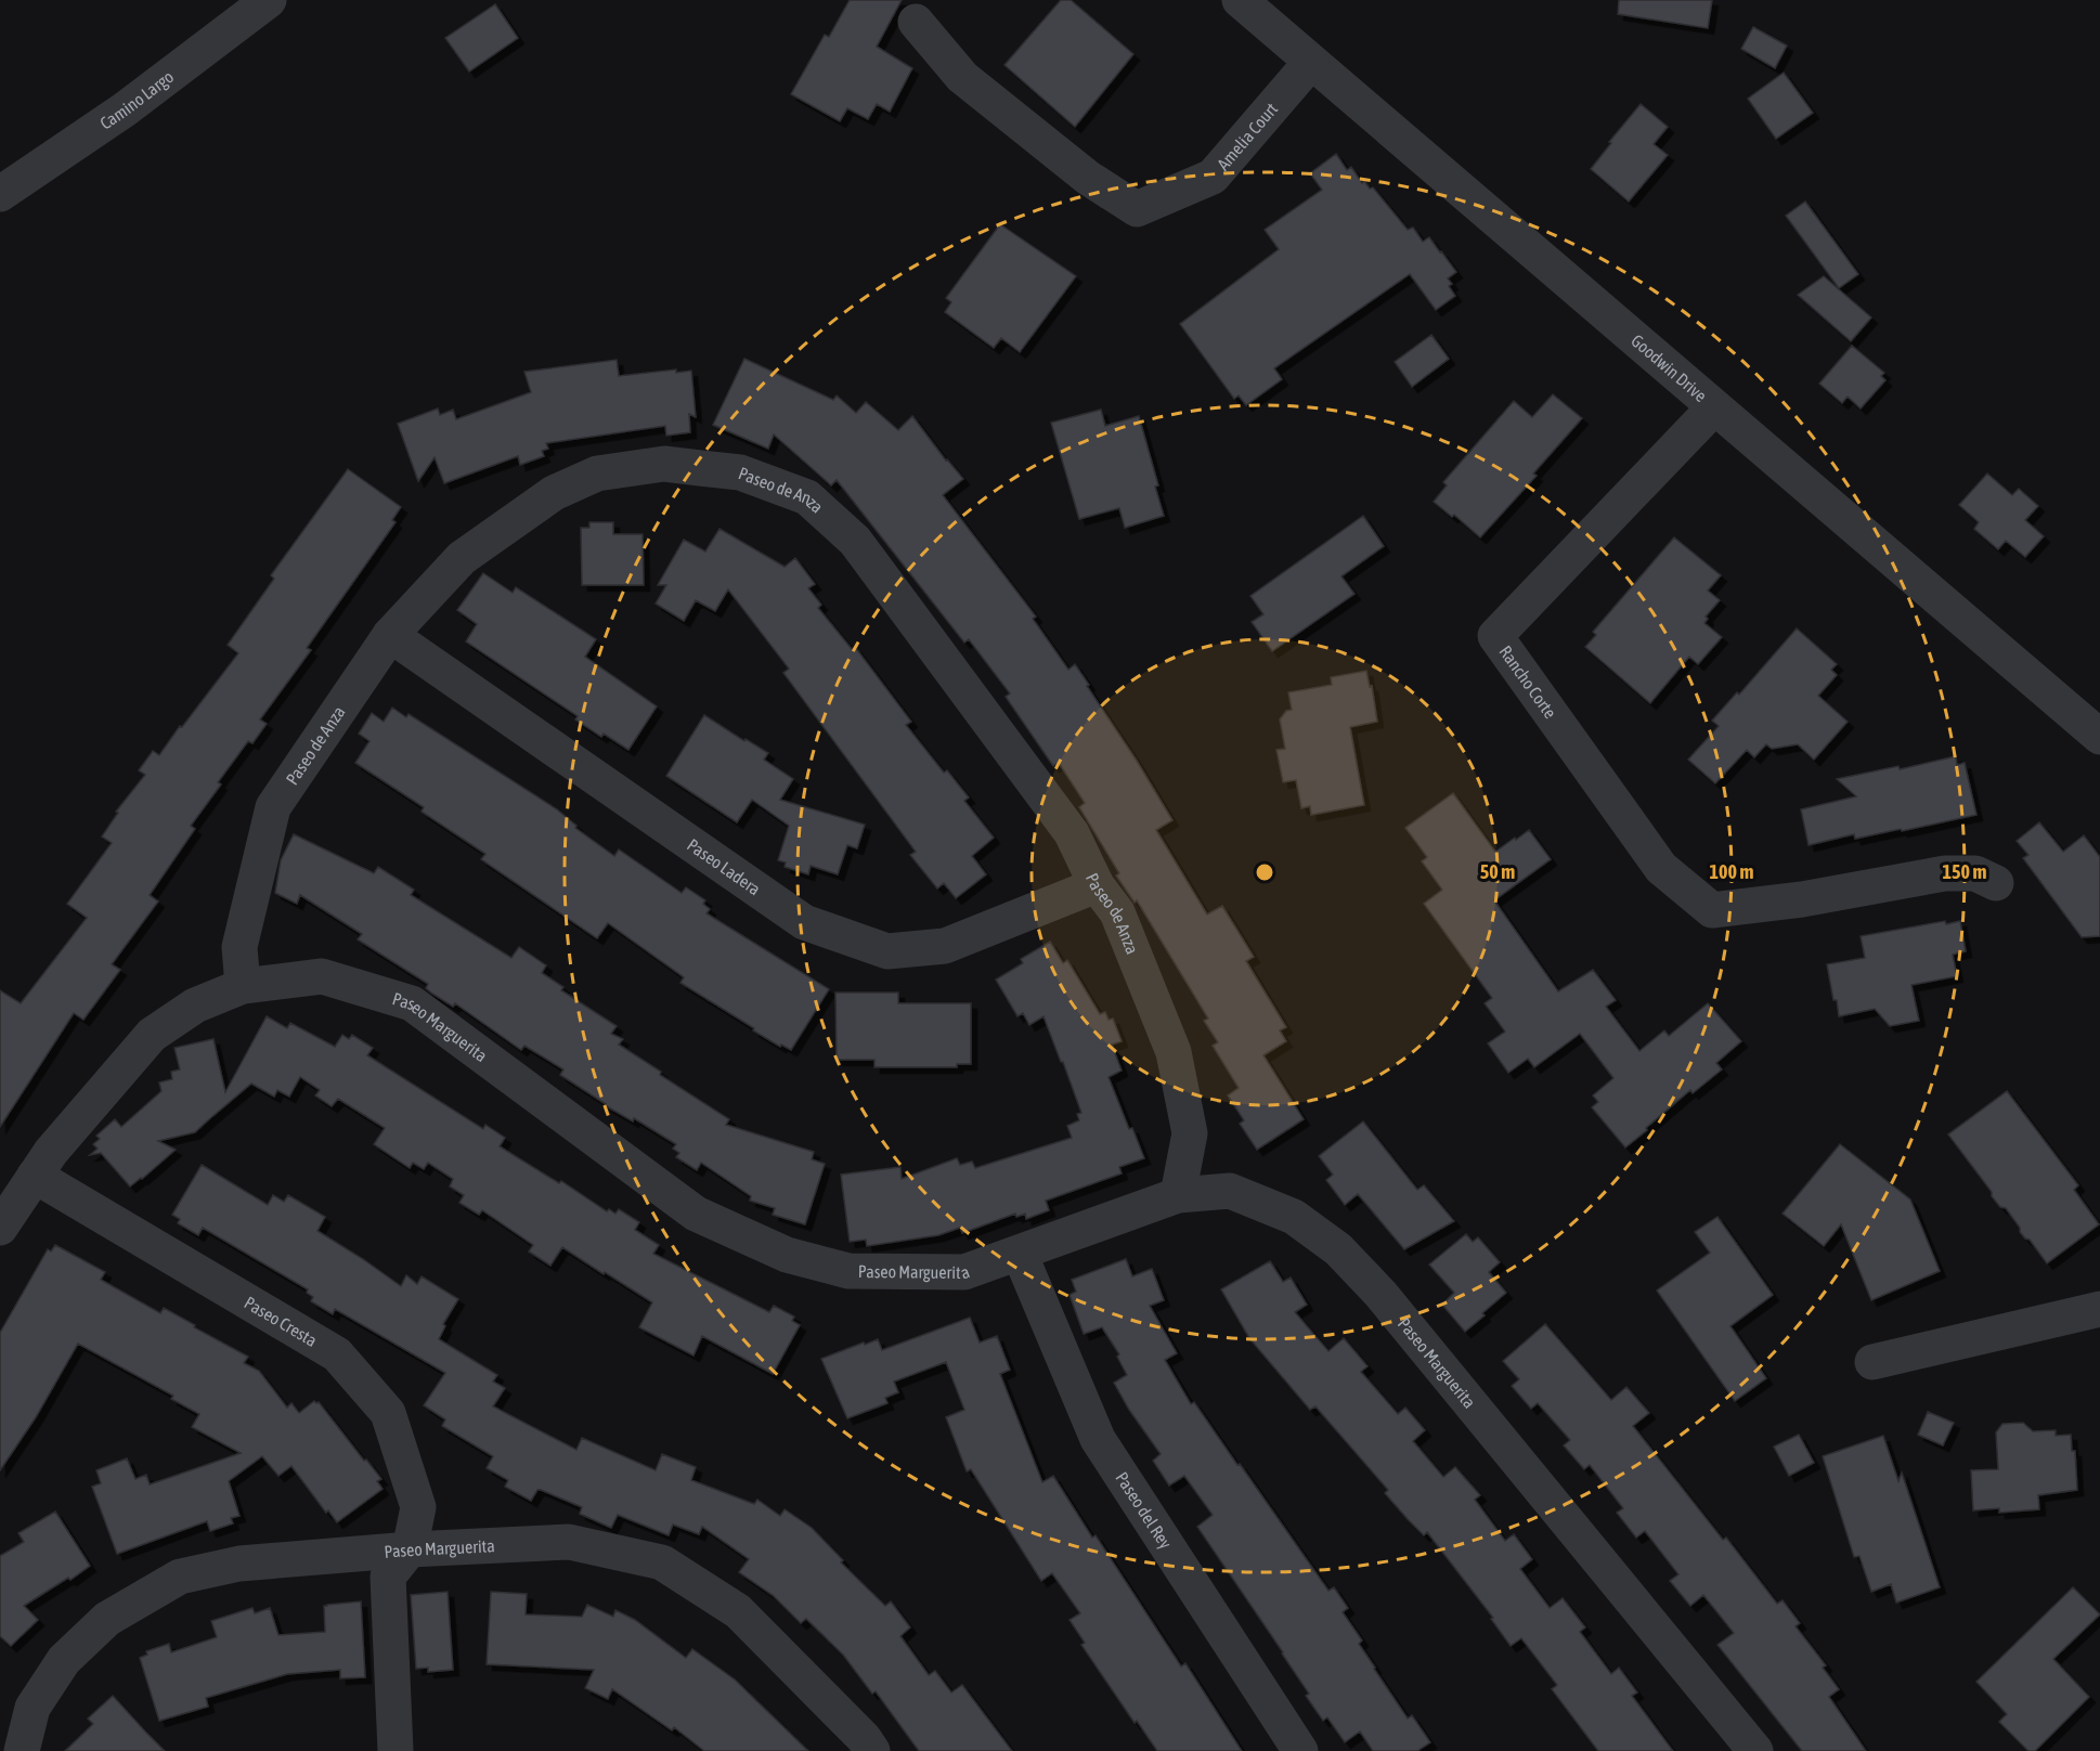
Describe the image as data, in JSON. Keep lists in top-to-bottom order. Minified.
{"streets":{"street":["Camino Largo","Amelia Court","Goodwin Drive","Paseo de Anza","Rancho Corte","Paseo Ladera","Paseo Marguerita","Paseo Cresta","Paseo del Rey"]},"crossings":[["Amelia Court","Goodwin Drive"],["Goodwin Drive","Rancho Corte"],["Paseo de Anza","Paseo Ladera"],["Paseo de Anza","Paseo Marguerita"],["Paseo Marguerita","Paseo Cresta"],["Paseo Marguerita","Paseo del Rey"]],"rings":["50 m","100 m","150 m"]}
